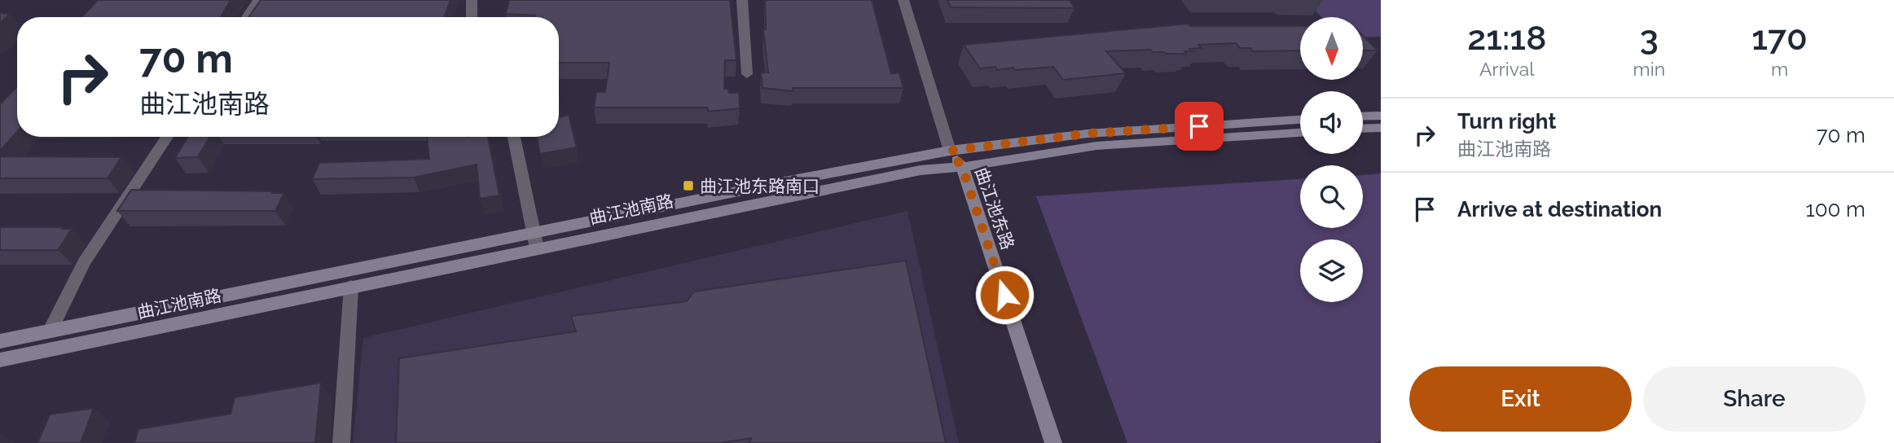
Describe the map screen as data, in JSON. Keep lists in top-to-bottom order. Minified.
{"streets":{"main road":["曲江池东路","曲江池南路"]},"crossings":[["曲江池东路","曲江池南路"]],"places":{"transit":["曲江池东路南口"]},"north":"bottom","page":{"eta":["21:18","Arrival","3","min","170","m"],"turn":["70 m","曲江池南路"],"list":[{"name":"Turn right","note":"曲江池南路","value":"70 m"},{"name":"Arrive at destination","value":"100 m"}],"buttons":["Exit","Share"]}}
